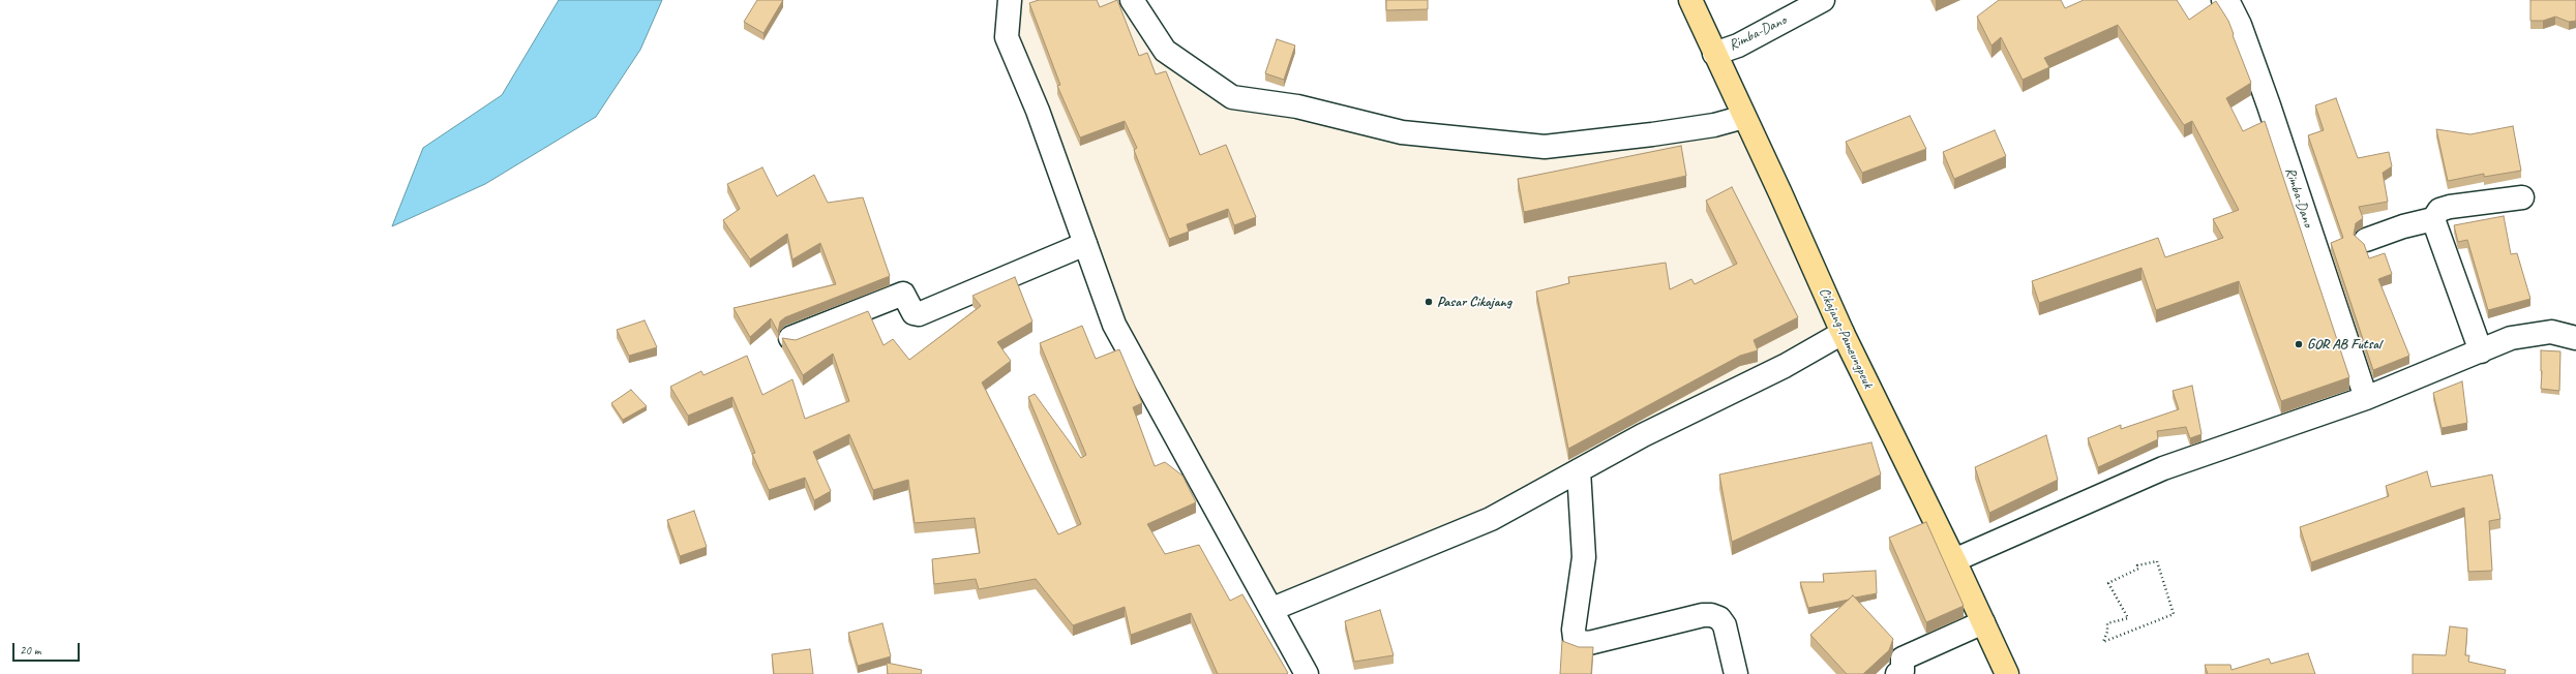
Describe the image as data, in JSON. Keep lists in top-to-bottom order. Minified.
{"streets":{"main road":["Cikajang-Pameungpeuk"],"street":["Rimba-Dano"]},"crossings":[["Rimba-Dano","Cikajang-Pameungpeuk"]],"places":["Pasar Cikajang","GOR AB Futsal"],"scale_bar":"20 m"}
